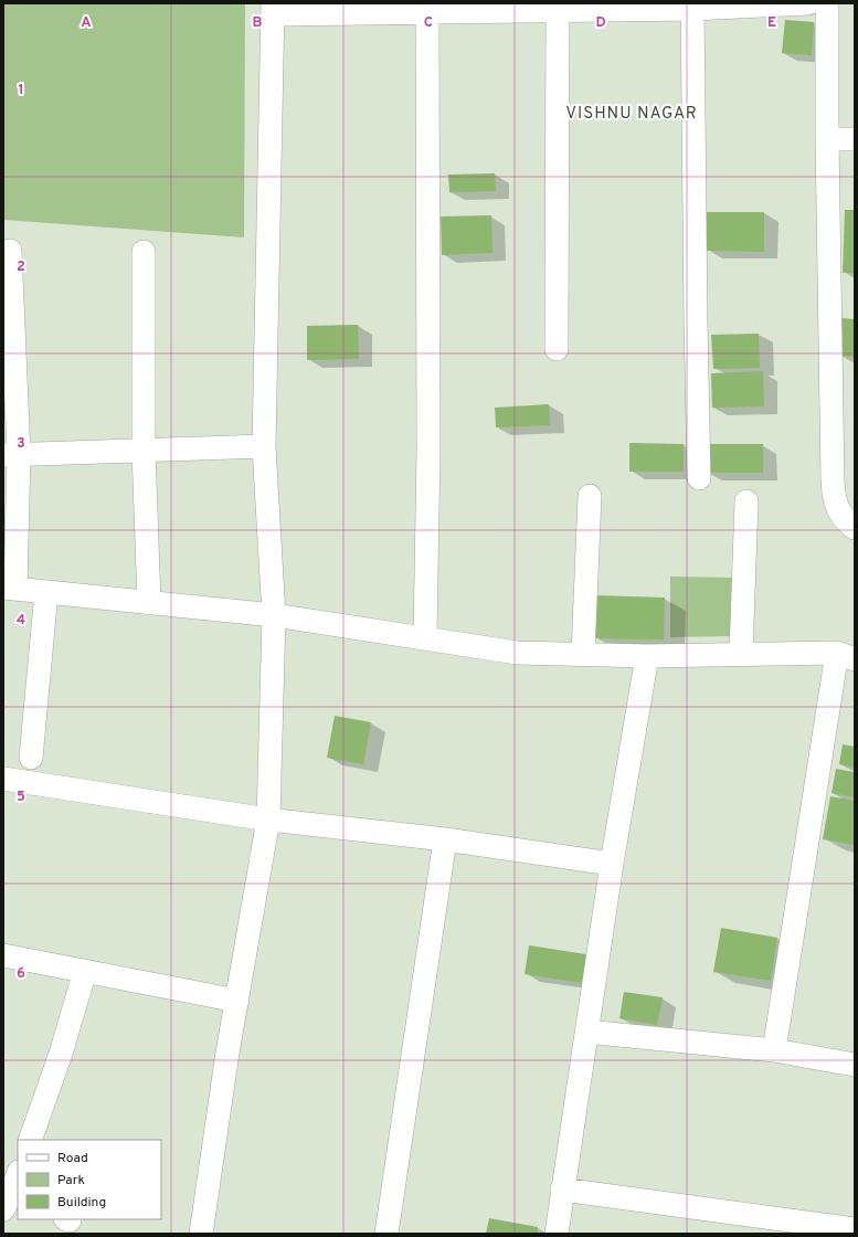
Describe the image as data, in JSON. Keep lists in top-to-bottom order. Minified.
{"districts":["VISHNU NAGAR"],"legend":["Road","Park","Building"],"grid":{"columns":["A","B","C","D","E"],"rows":["1","2","3","4","5","6"]}}
